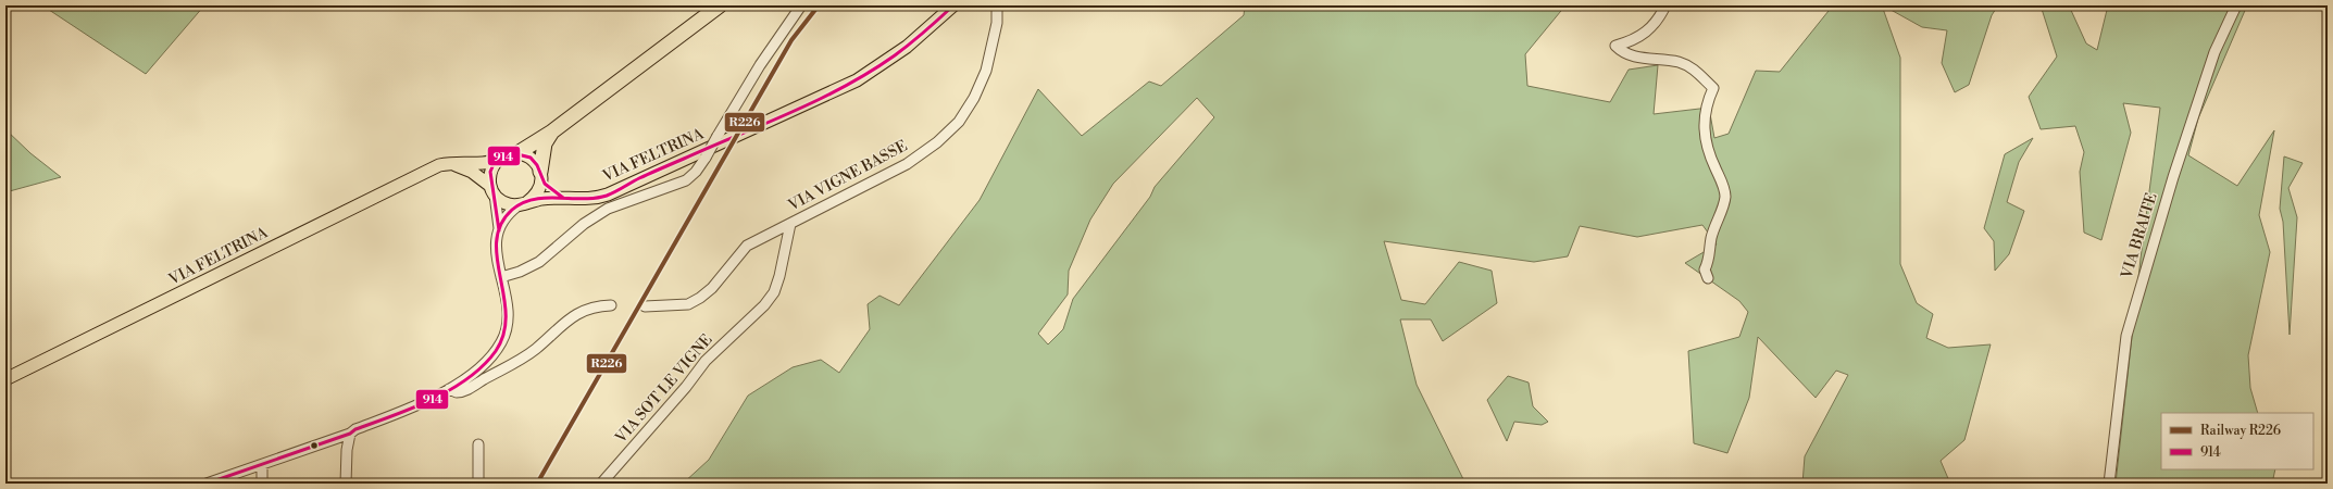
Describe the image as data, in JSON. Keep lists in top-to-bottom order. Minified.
{"streets":{"main road":["VIA FELTRINA"],"street":["VIA VIGNE BASSE","VIA BRAITE","VIA SOT LE VIGNE"]},"crossings":[["VIA VIGNE BASSE","VIA SOT LE VIGNE"]],"lines":["rail line R226","transit line 914"],"legend":["Railway R226","914"]}
